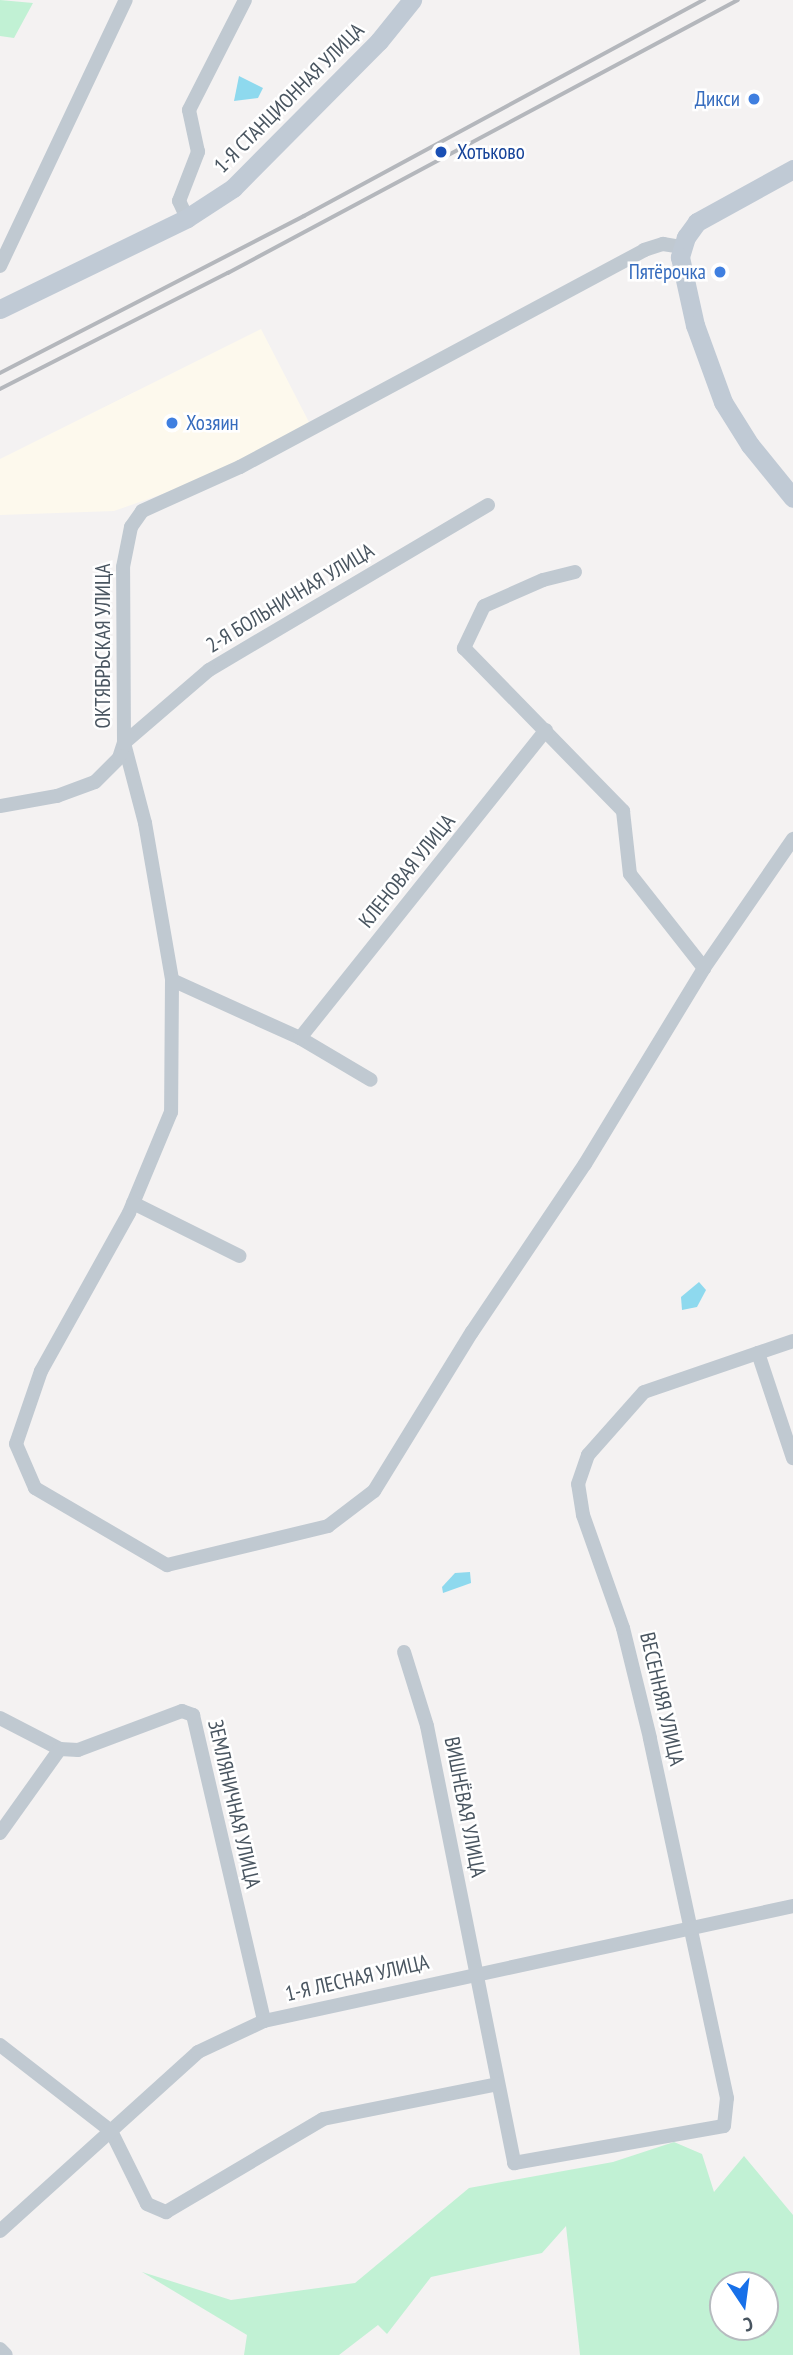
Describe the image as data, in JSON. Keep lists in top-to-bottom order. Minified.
{"streets":{"main road":["1-Я СТАНЦИОННАЯ УЛИЦА"],"street":["2-Я БОЛЬНИЧНАЯ УЛИЦА","ОКТЯБРЬСКАЯ УЛИЦА","КЛЕНОВАЯ УЛИЦА","ВЕСЕННЯЯ УЛИЦА","ЗЕМЛЯНИЧНАЯ УЛИЦА","ВИШНЁВАЯ УЛИЦА","1-Я ЛЕСНАЯ УЛИЦА"]},"crossings":[["2-Я БОЛЬНИЧНАЯ УЛИЦА","ОКТЯБРЬСКАЯ УЛИЦА"],["ВЕСЕННЯЯ УЛИЦА","ВИШНЁВАЯ УЛИЦА"],["ВЕСЕННЯЯ УЛИЦА","1-Я ЛЕСНАЯ УЛИЦА"],["ЗЕМЛЯНИЧНАЯ УЛИЦА","1-Я ЛЕСНАЯ УЛИЦА"],["ВИШНЁВАЯ УЛИЦА","1-Я ЛЕСНАЯ УЛИЦА"]],"places":["Дикси","Хотьково","Пятёрочка","Хозяин"],"north":"bottom"}
